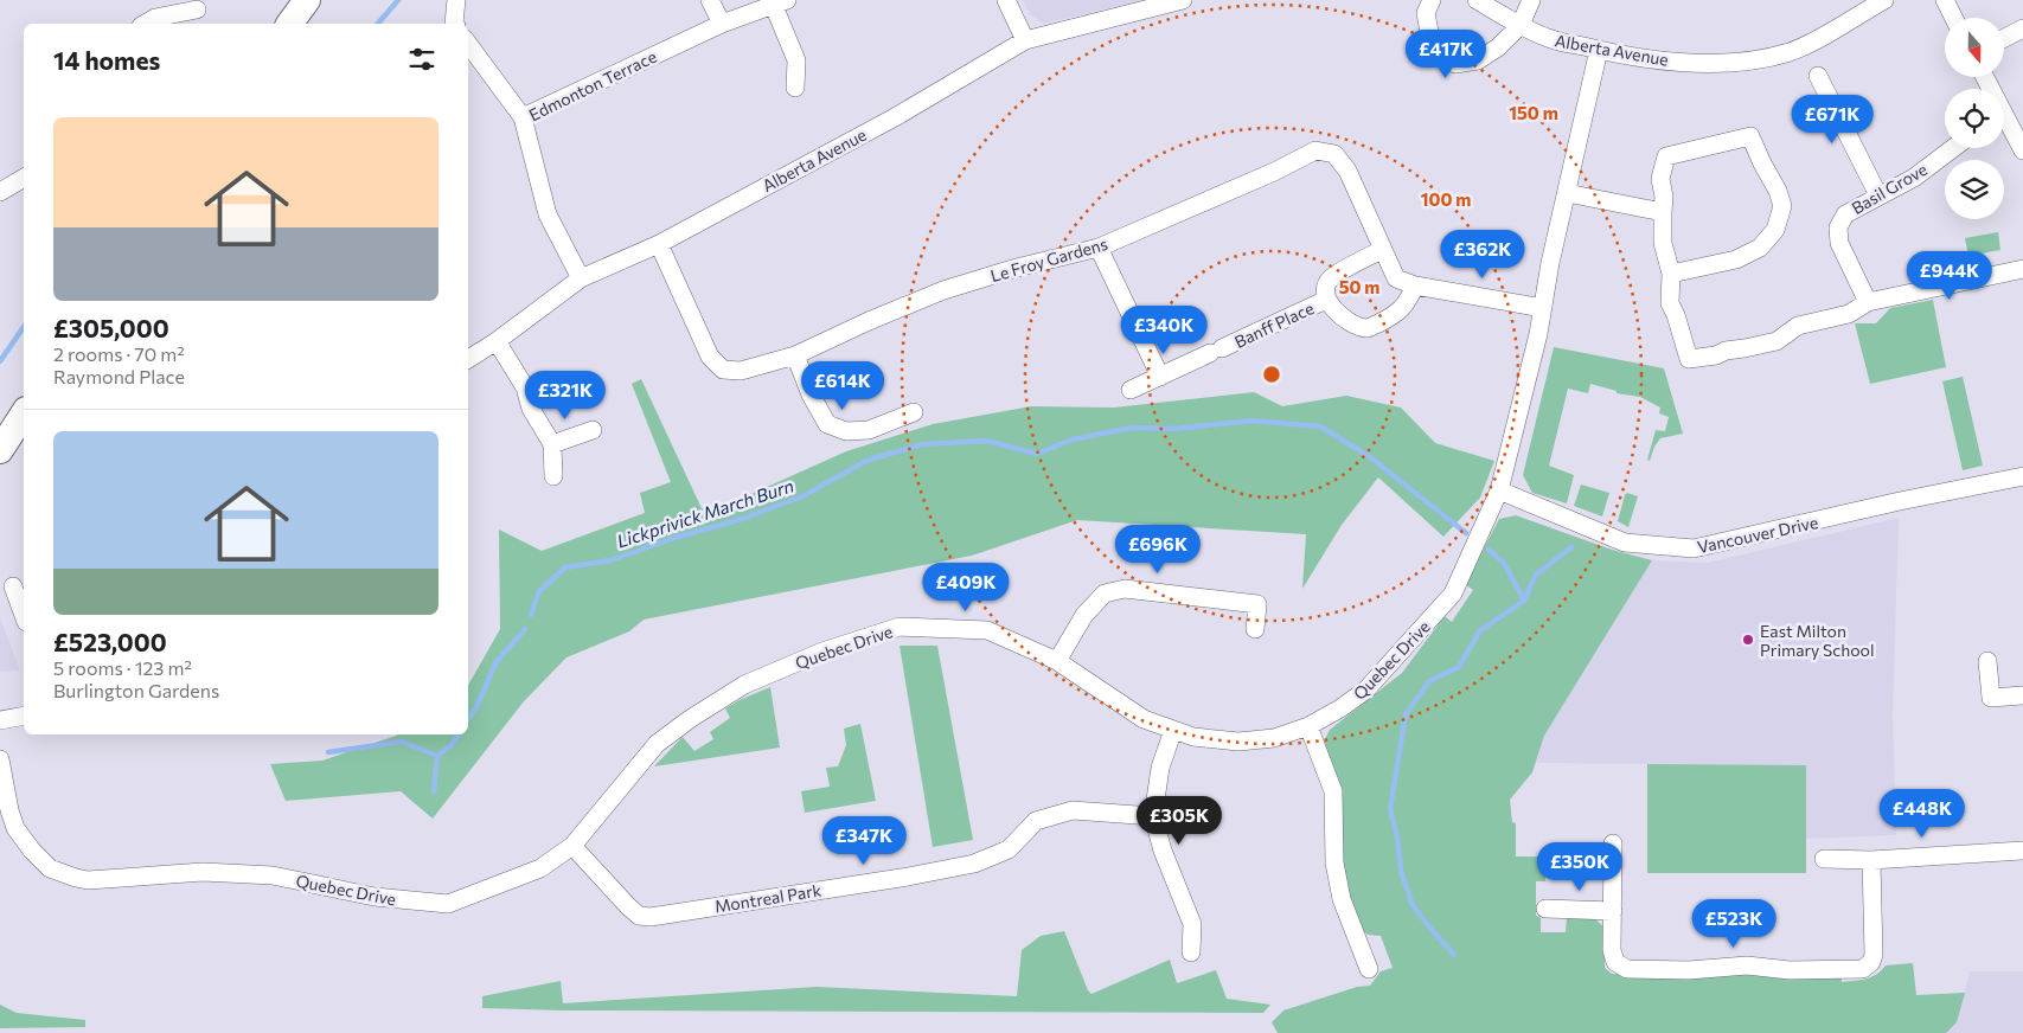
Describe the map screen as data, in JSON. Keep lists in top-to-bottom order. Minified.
{"streets":{"street":["Alberta Avenue","Edmonton Terrace","Basil Grove","Le Froy Gardens","Banff Place","Vancouver Drive","Quebec Drive","Montreal Park"]},"crossings":[["Alberta Avenue","Edmonton Terrace"],["Alberta Avenue","Le Froy Gardens"],["Alberta Avenue","Quebec Drive"],["Le Froy Gardens","Banff Place"],["Le Froy Gardens","Quebec Drive"],["Vancouver Drive","Quebec Drive"],["Quebec Drive","Montreal Park"]],"water":["Lickprivick March Burn"],"places":["East Milton Primary School"],"north":"bottom","page":{"heading":"14 homes","price":["£417K","£671K","£362K","£944K","£340K","£614K","£321K","£696K","£409K","£448K","£305K","£347K","£350K","£523K"],"list":[{"name":"£305,000","note":"2 rooms · 70 m² · Raymond Place"},{"name":"£523,000","note":"5 rooms · 123 m² · Burlington Gardens"}]},"rings":["150 m","100 m","50 m"]}
